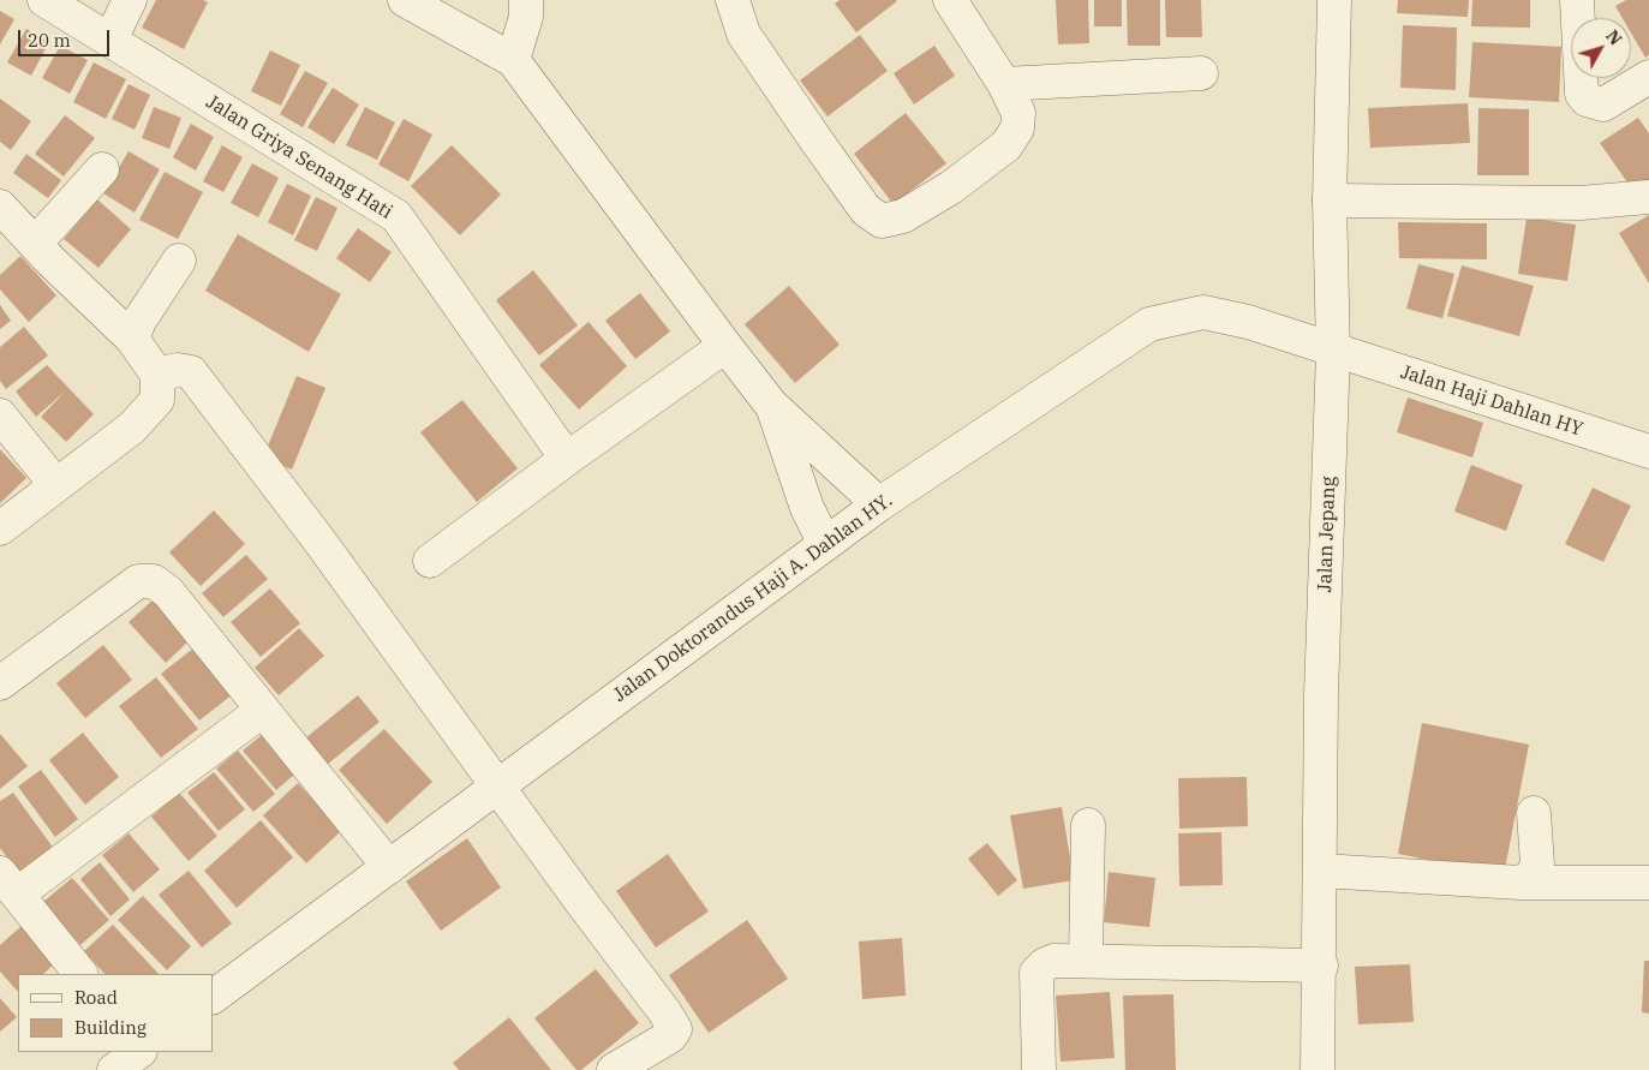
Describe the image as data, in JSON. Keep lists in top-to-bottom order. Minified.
{"streets":{"street":["Jalan Griya Senang Hati","Jalan Haji Dahlan HY","Jalan Jepang","Jalan Doktorandus Haji A. Dahlan HY."]},"crossings":[["Jalan Haji Dahlan HY","Jalan Jepang"],["Jalan Haji Dahlan HY","Jalan Doktorandus Haji A. Dahlan HY."],["Jalan Jepang","Jalan Doktorandus Haji A. Dahlan HY."]],"legend":["Road","Building"],"scale_bar":"20 m","north":"top right"}
